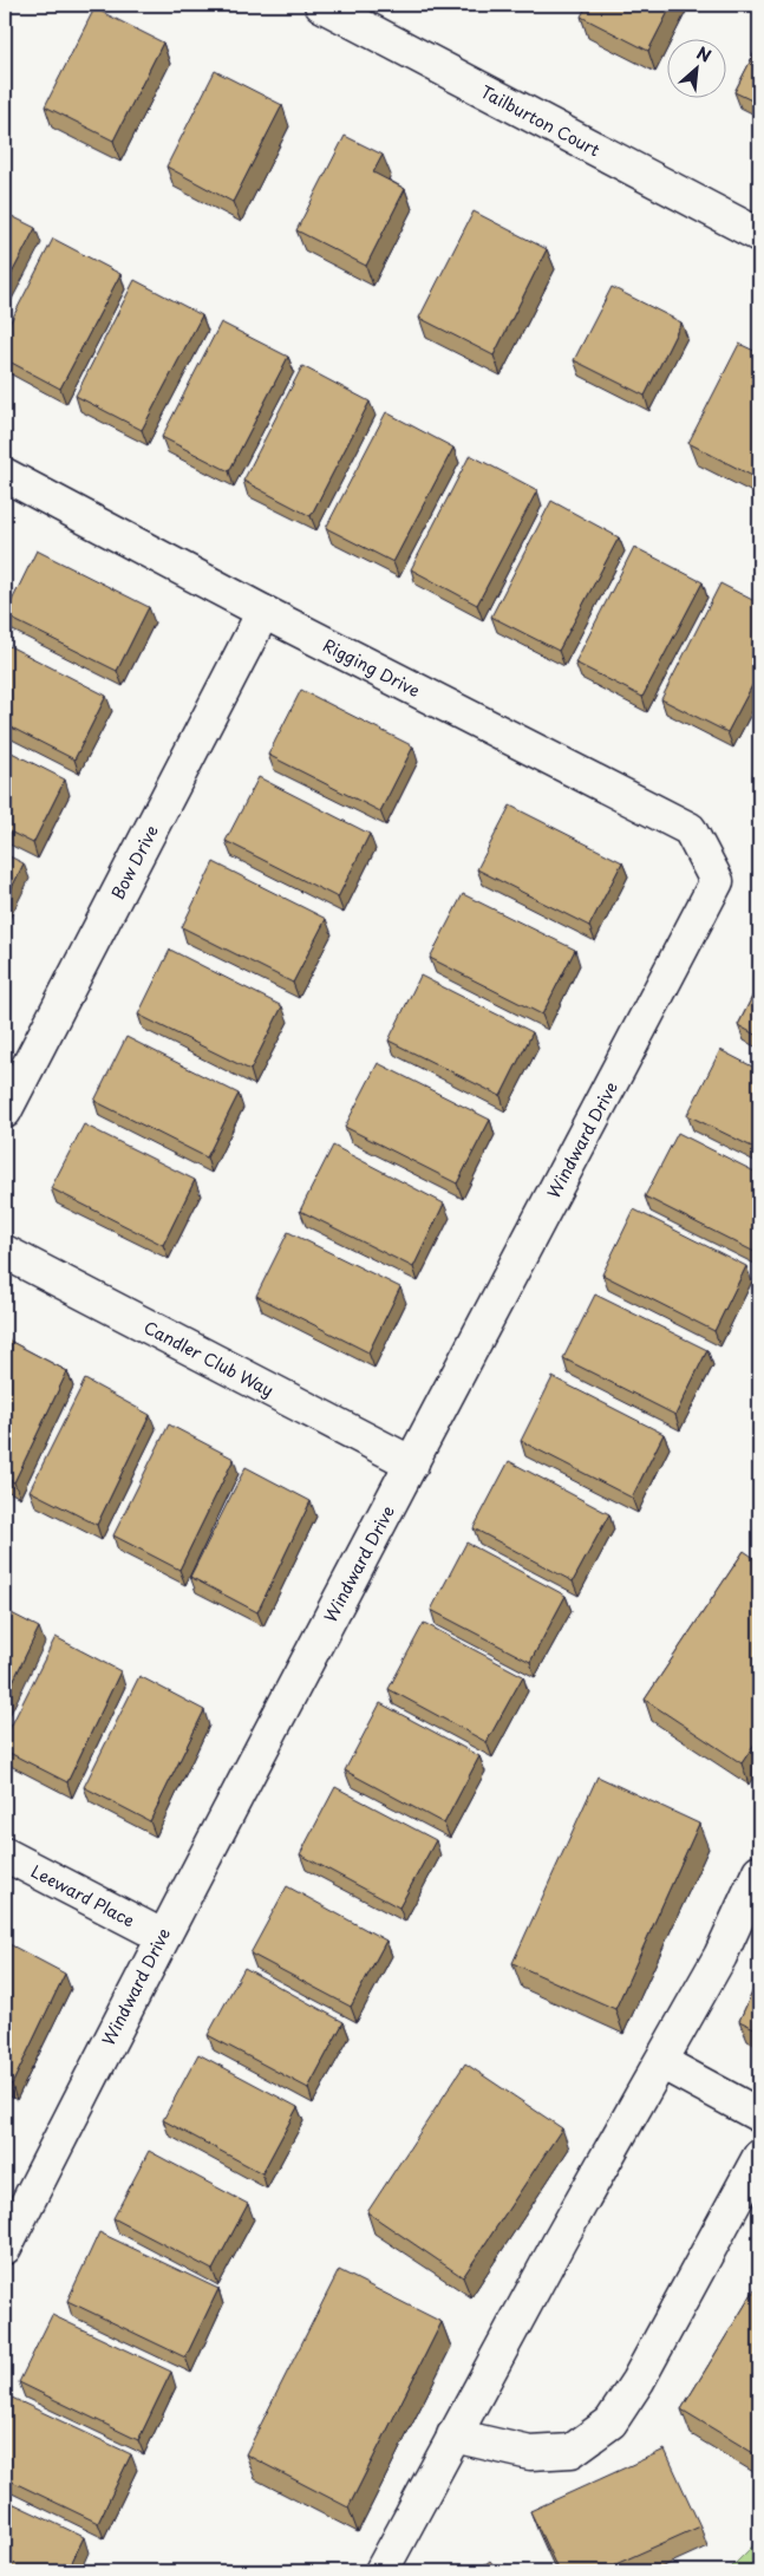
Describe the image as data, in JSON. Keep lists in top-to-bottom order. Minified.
{"streets":{"street":["Tailburton Court","Rigging Drive","Bow Drive","Windward Drive","Candler Club Way","Leeward Place"]},"crossings":[["Rigging Drive","Bow Drive"],["Rigging Drive","Windward Drive"],["Windward Drive","Candler Club Way"],["Windward Drive","Leeward Place"]],"north":"top right"}
